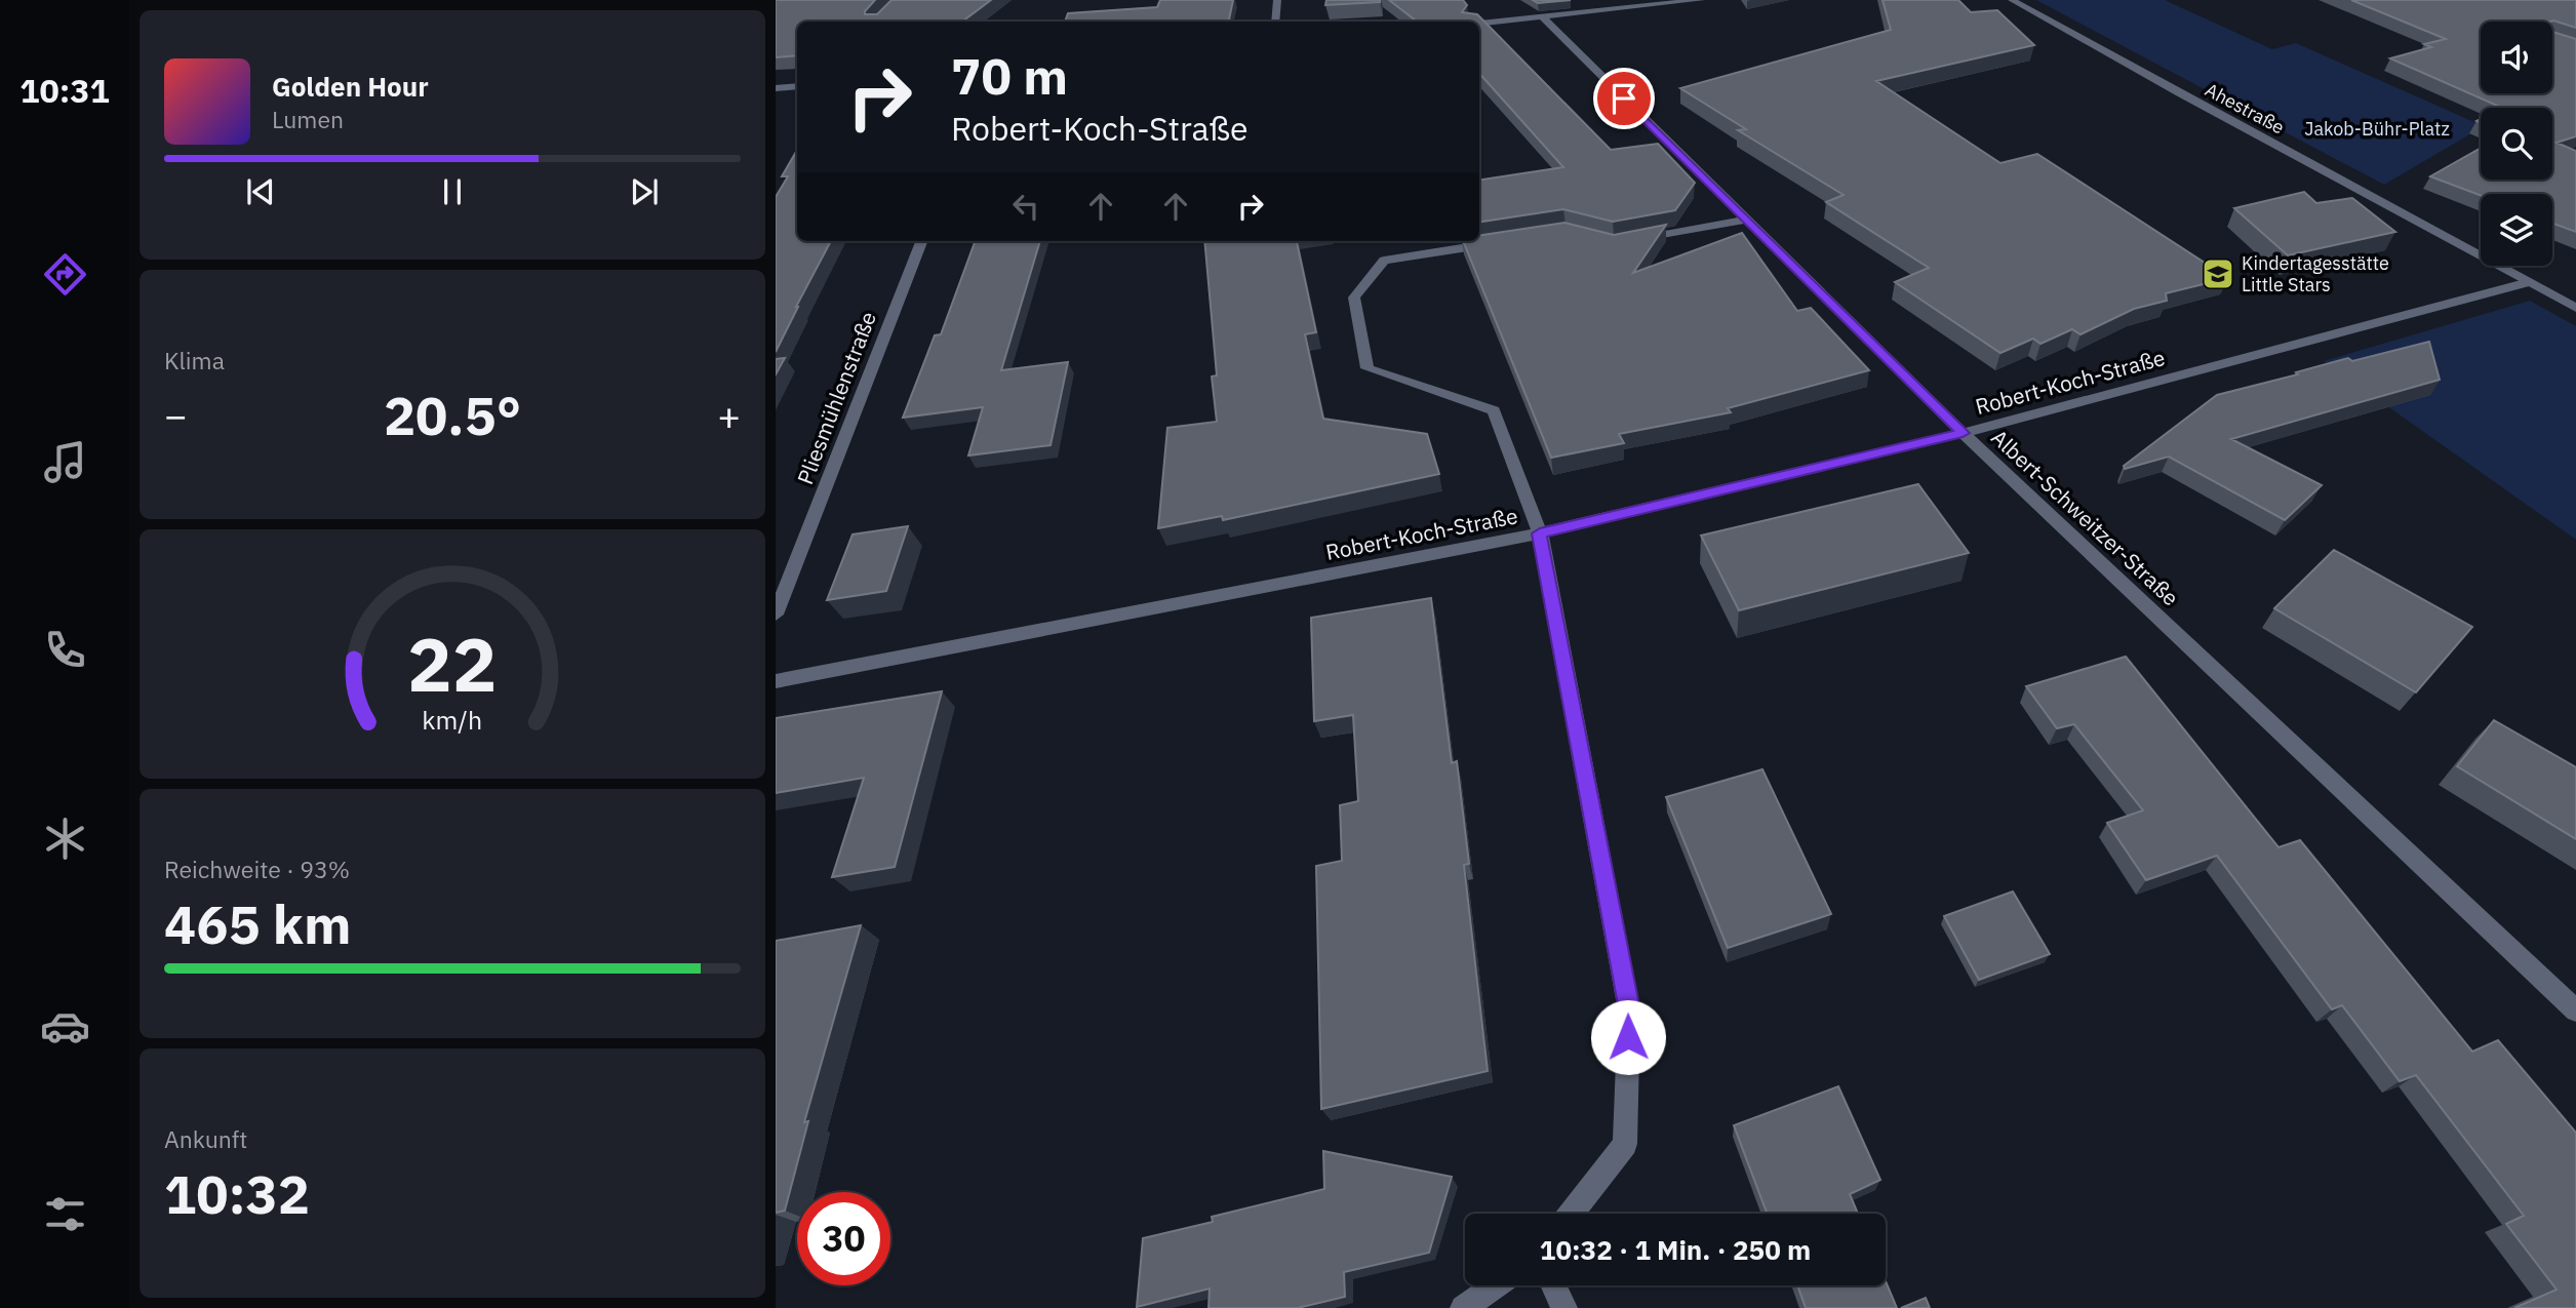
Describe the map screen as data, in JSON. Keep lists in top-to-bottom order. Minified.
{"streets":{"street":["Ahestraße","Robert-Koch-Straße","Pliesmühlenstraße","Albert-Schweitzer-Straße"]},"crossings":[["Ahestraße","Robert-Koch-Straße"],["Robert-Koch-Straße","Albert-Schweitzer-Straße"]],"parks":["Jakob-Bühr-Platz"],"places":{"school or university":["Kindertagesstätte Little Stars"]},"page":{"tabs":"10:31","turn":["70 m","Robert-Koch-Straße"],"song":["Golden Hour","Lumen"],"tile":["Klima",["Reichweite · 93%","465 km"],["Ankunft","10:32"]],"heat":["−","20.5°","+"],"limit":"30","trip":"10:32 · 1 Min. · 250 m","gauge":["22","km/h"]}}
